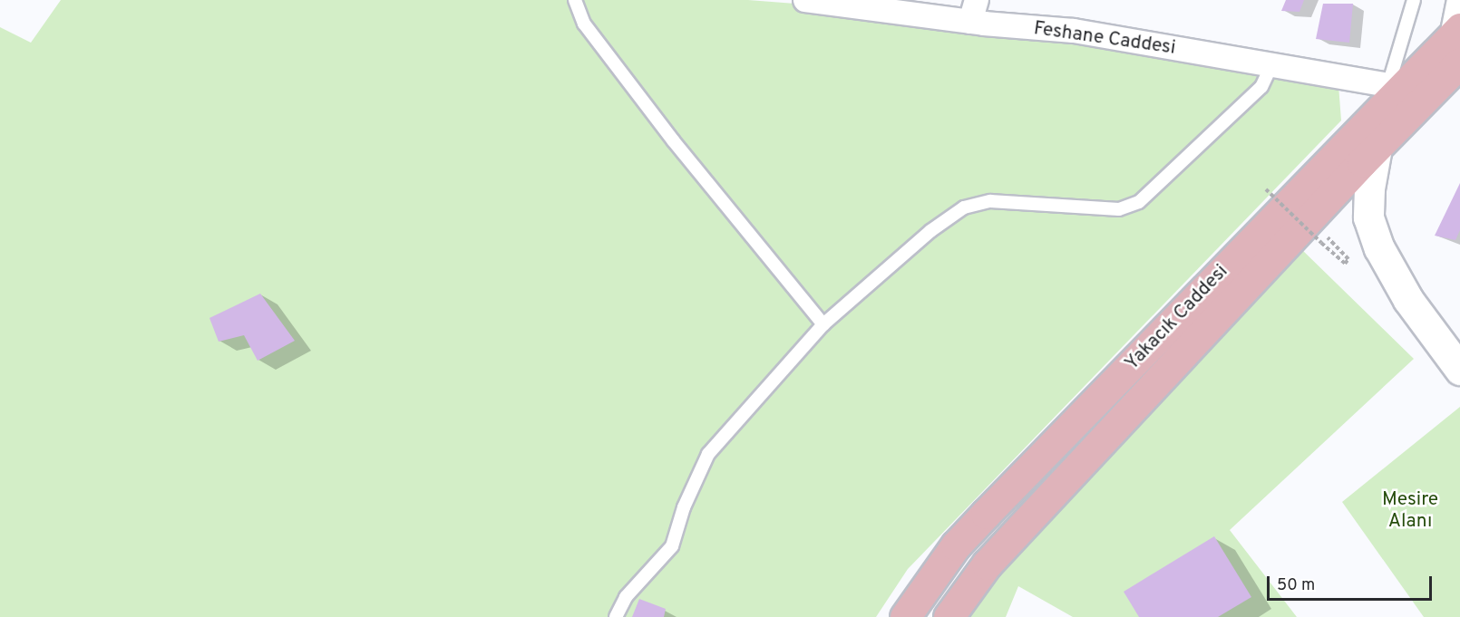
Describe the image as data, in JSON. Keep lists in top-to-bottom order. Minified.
{"streets":{"main road":["Yakacık Caddesi"],"street":["Feshane Caddesi"]},"crossings":[["Feshane Caddesi","Yakacık Caddesi"]],"parks":["Mesire Alanı"],"scale_bar":"50 m"}
